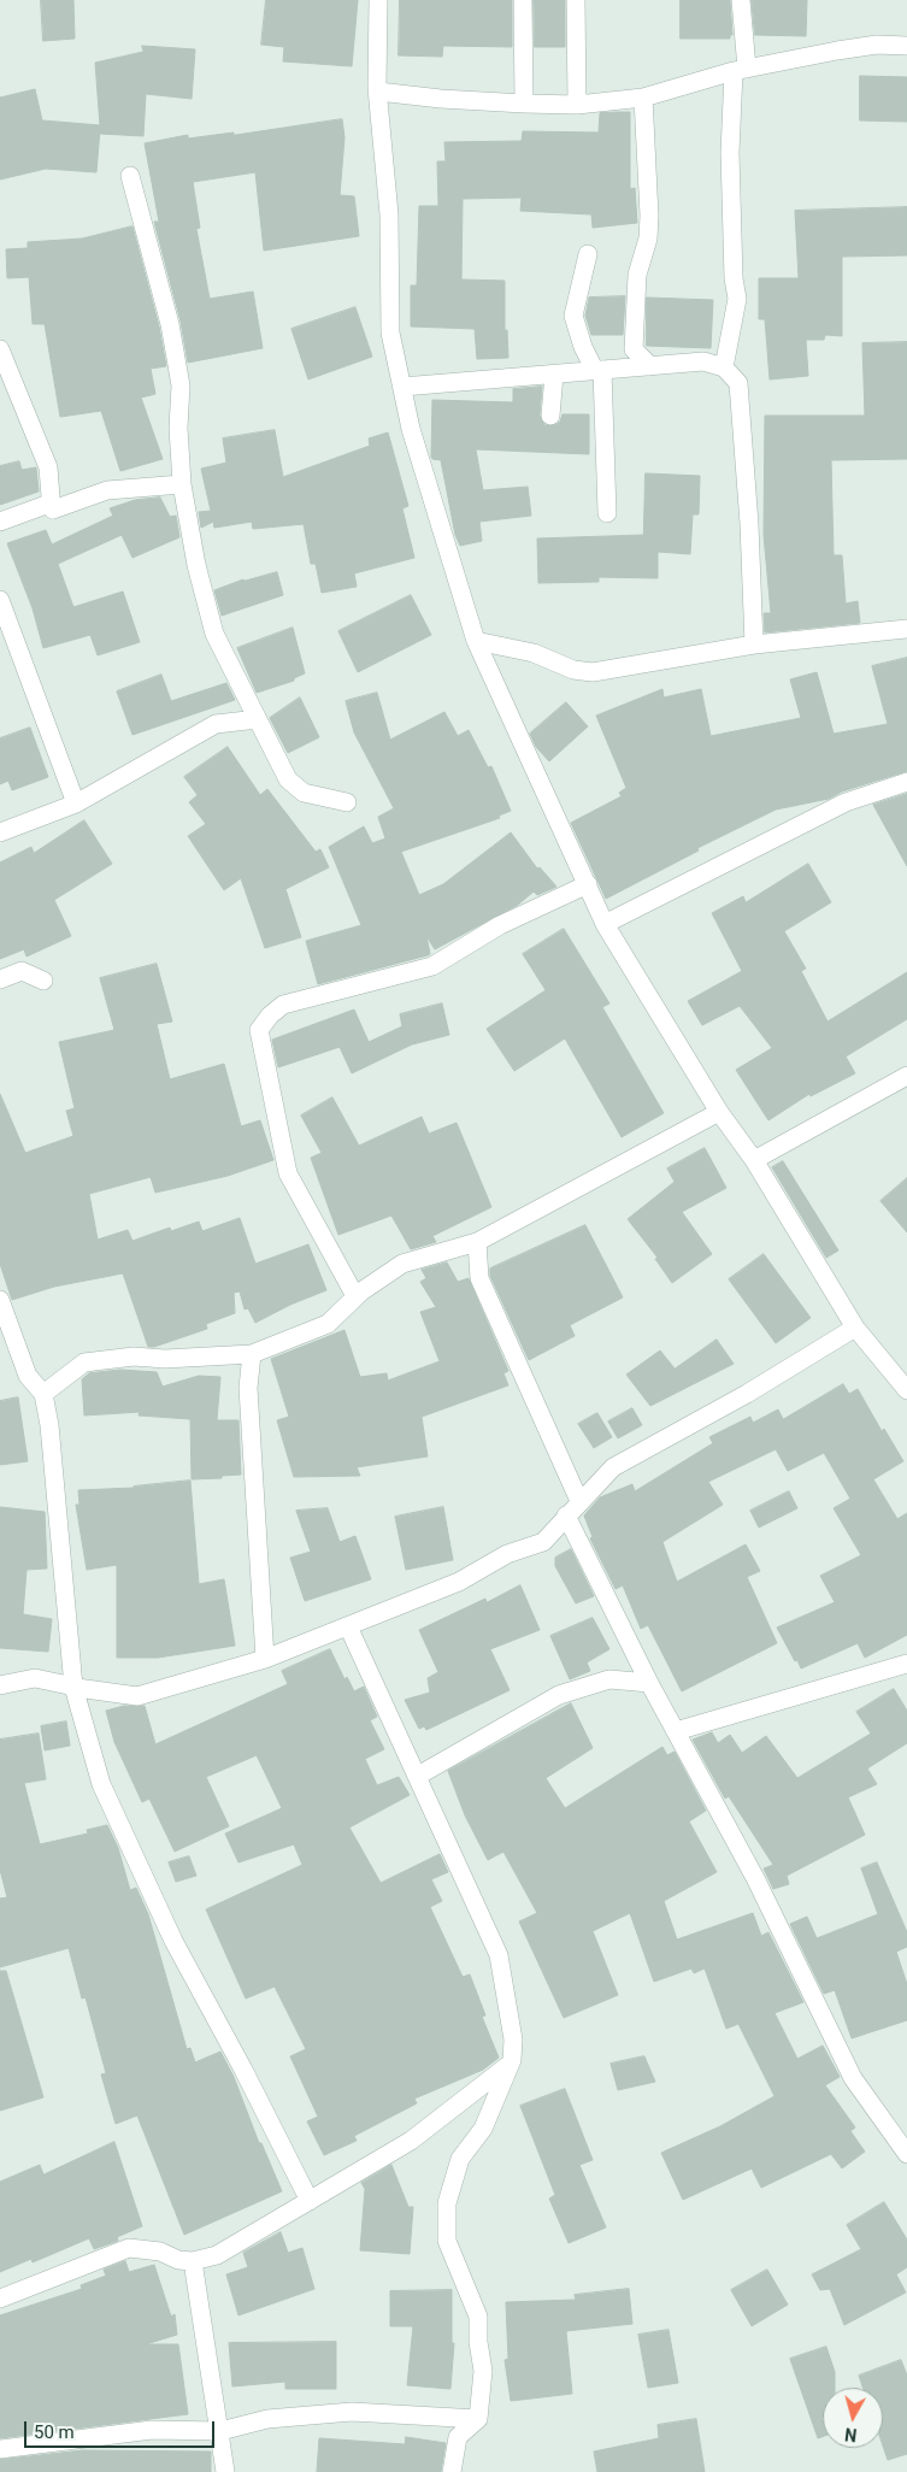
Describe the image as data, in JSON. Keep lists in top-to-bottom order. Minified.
{"scale_bar":"50 m","north":"bottom"}
